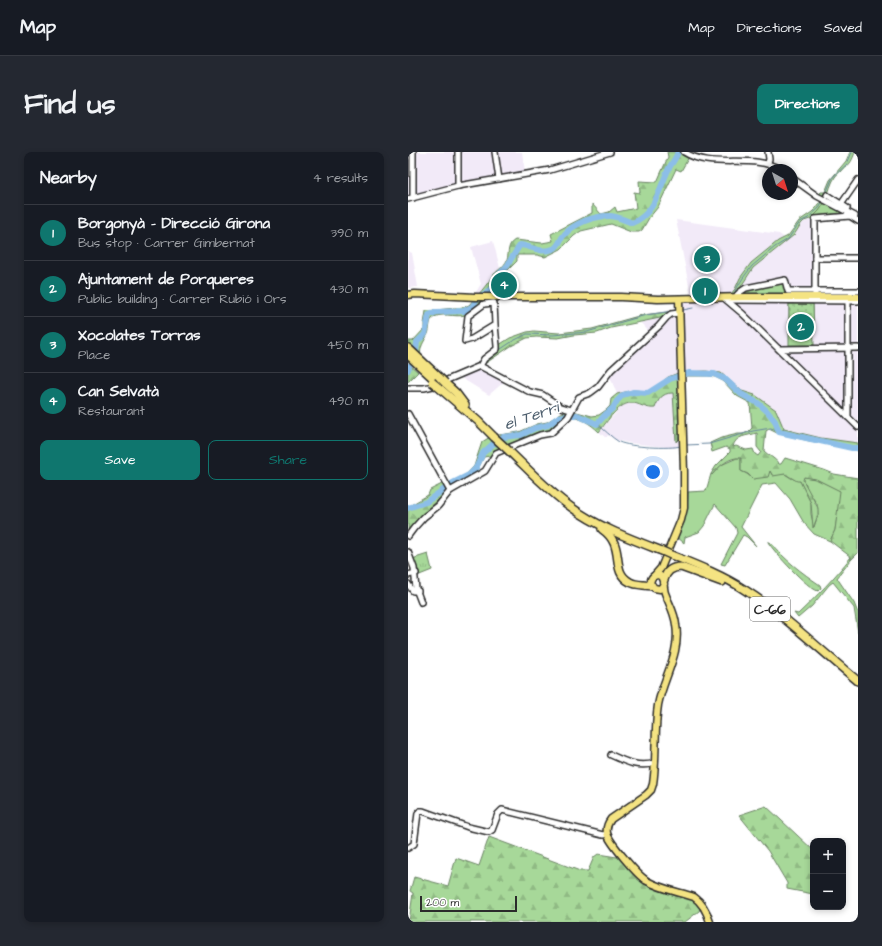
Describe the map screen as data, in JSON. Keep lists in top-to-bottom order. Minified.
{"streets":{"highway":["C-66"]},"water":["el Terri"],"scale_bar":"200 m","north":"bottom right","page":{"header":"Map","nav":["Map","Directions","Saved"],"buttons":["Directions",["Save","Share"]],"title":"Find us","heading":["Nearby","4 results"],"list":[{"mark":"1","name":"Borgonyà - Direcció Girona","note":"Bus stop · Carrer Gimbernat","value":"390 m"},{"mark":"2","name":"Ajuntament de Porqueres","note":"Public building · Carrer Rubió i Ors","value":"430 m"},{"mark":"3","name":"Xocolates Torras","note":"Place","value":"450 m"},{"mark":"4","name":"Can Selvatà","note":"Restaurant","value":"490 m"}],"pins":["3","4","1","2"],"map_buttons":["+","−"],"scale":"200 m"}}
